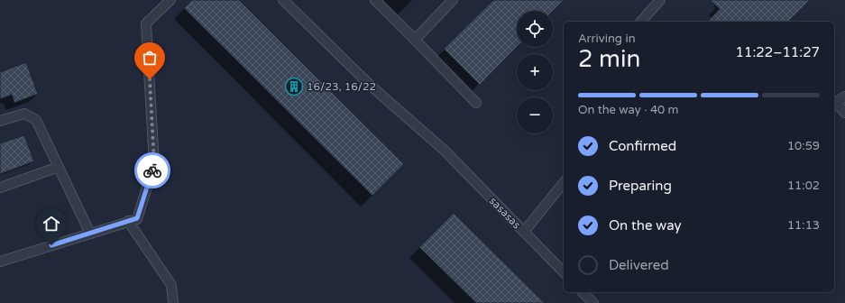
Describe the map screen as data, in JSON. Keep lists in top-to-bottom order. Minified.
{"streets":{"lane":["sasasas"]},"places":{"building":["16/23, 16/22"]},"page":{"map_buttons":["+","−"],"heading":["2 min","Arriving in","11:22–11:27"],"bar":"On the way · 40 m","list":[["Confirmed","10:59"],["Preparing","11:02"],["On the way","11:13"],"Delivered"]}}
